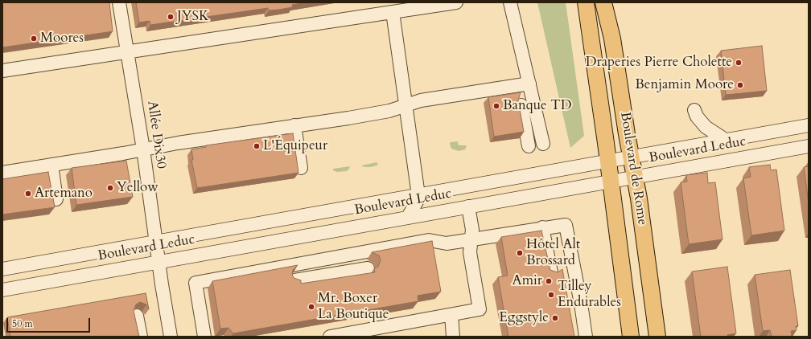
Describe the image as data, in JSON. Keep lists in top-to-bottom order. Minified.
{"streets":{"main road":["Boulevard de Rome"],"street":["Allée Dix30","Boulevard Leduc"]},"crossings":[["Allée Dix30","Boulevard Leduc"],["Boulevard Leduc","Boulevard de Rome"]],"places":["JYSK","Moores","Draperies Pierre Cholette","Benjamin Moore","Banque TD","L'Équipeur","Yellow","Artemano","Hôtel Alt Brossard","Amir","Tilley Endurables","Mr. Boxer La Boutique","Eggstyle"],"scale_bar":"50 m"}
